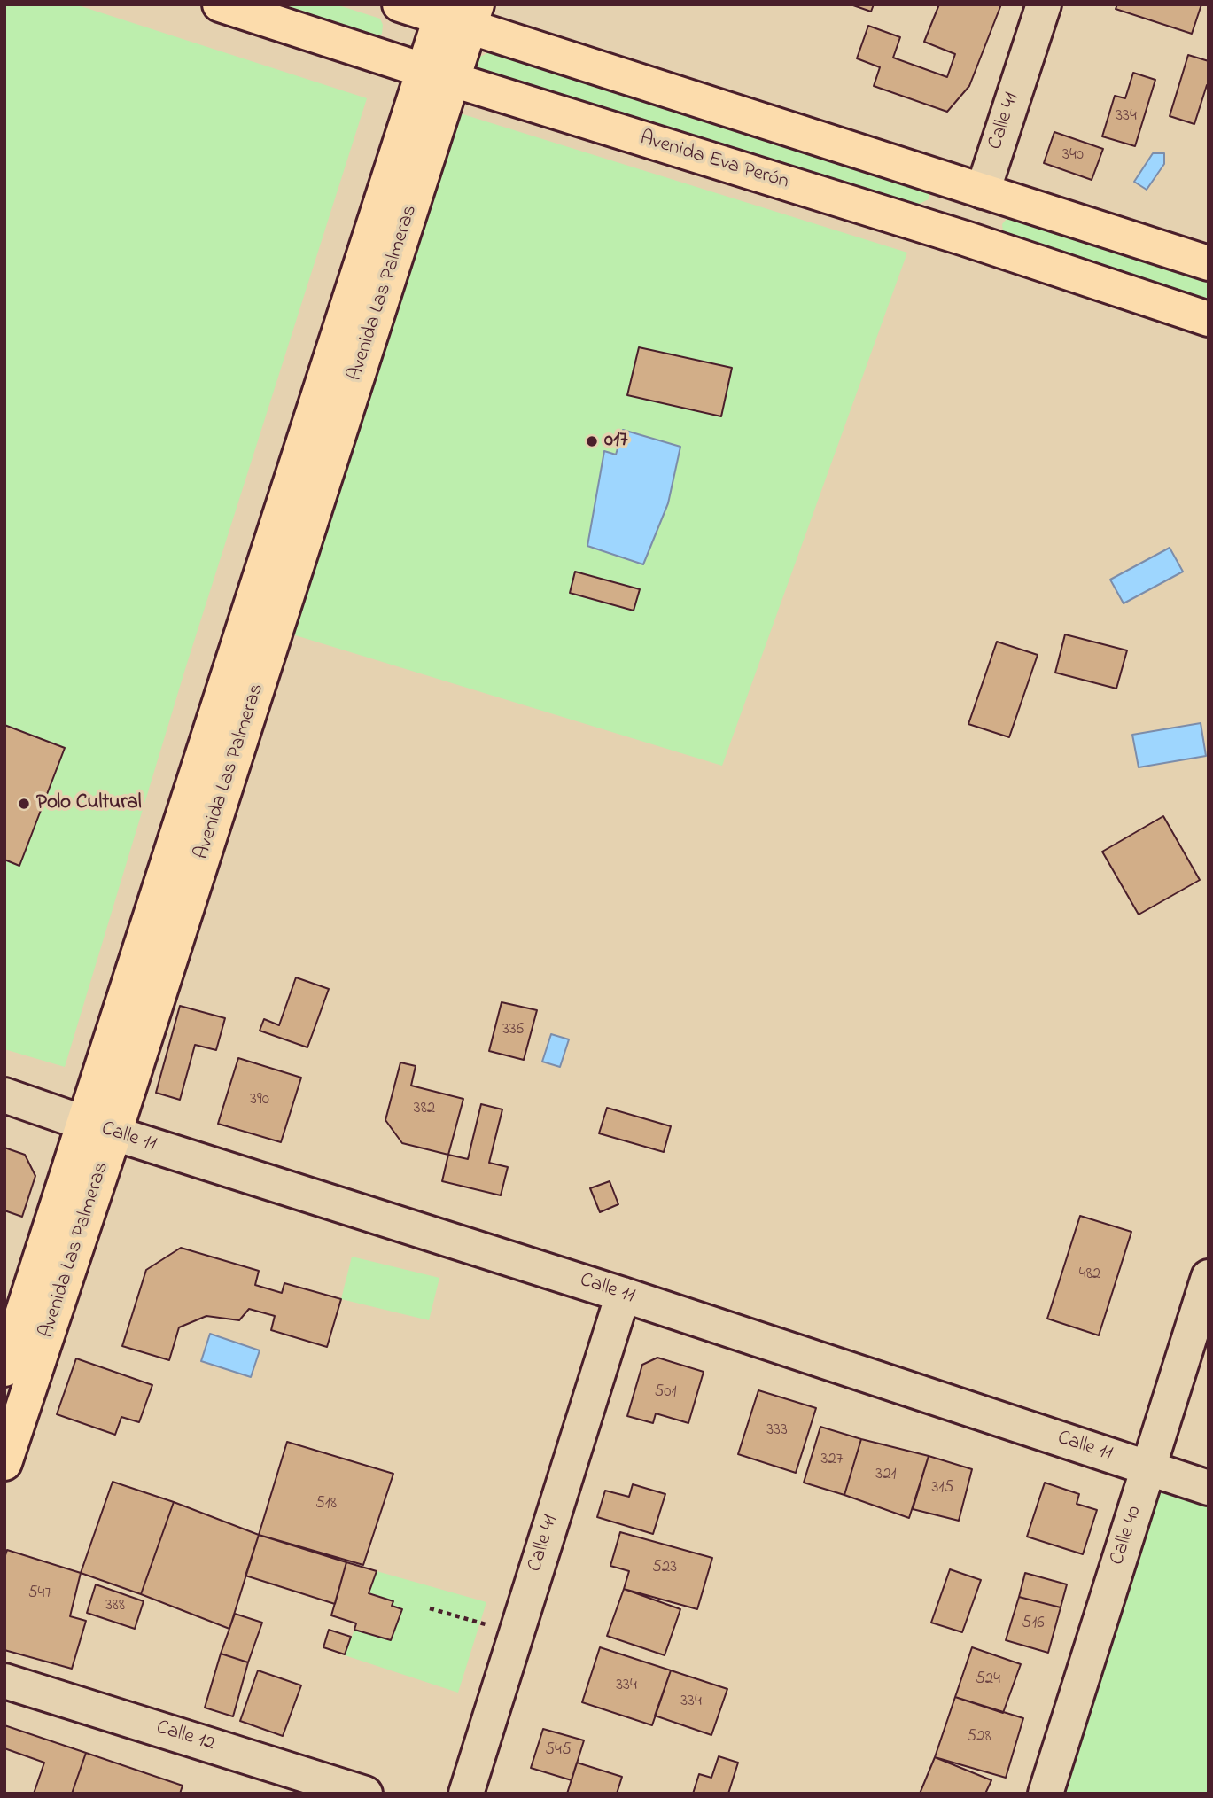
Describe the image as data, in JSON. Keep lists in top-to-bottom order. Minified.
{"streets":{"main road":["Calle 41","Avenida Eva Perón","Avenida Las Palmeras"],"street":["Calle 11","Calle 40","Calle 12"]},"crossings":[["Calle 41","Avenida Eva Perón"],["Calle 41","Calle 11"],["Avenida Eva Perón","Avenida Las Palmeras"],["Avenida Las Palmeras","Calle 11"],["Calle 11","Calle 40"]],"places":["017","Polo Cultural"],"house_numbers":["334","340","336","390","382","482","501","333","327","321","315","518","523","547","388","516","524","334","334","528","545"]}
